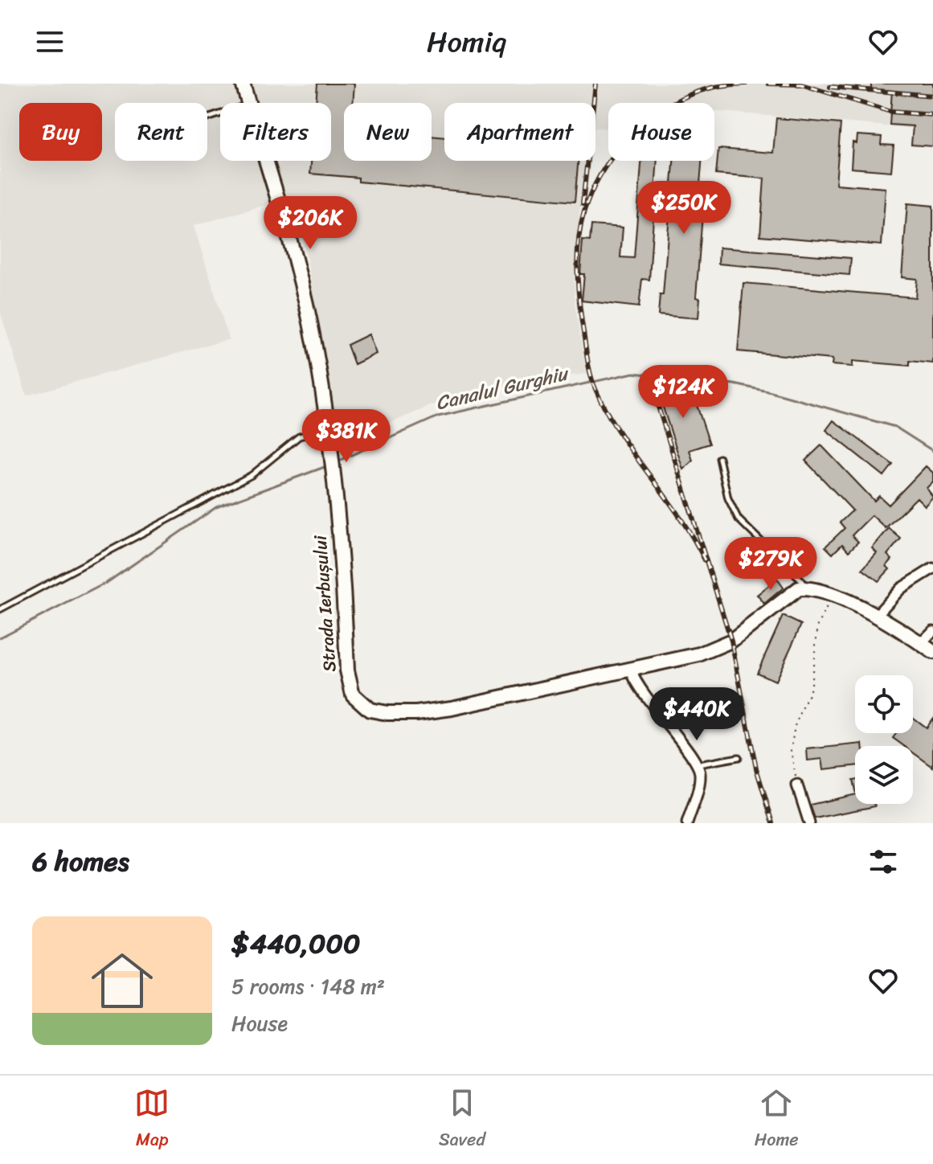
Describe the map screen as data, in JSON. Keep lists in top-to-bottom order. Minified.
{"streets":{"main road":["Strada Ierbușului"]},"water":["Canalul Gurghiu"],"page":{"header":"Homiq","chip":["Buy","Rent","Filters","New","Apartment","House"],"price":["$250K","$206K","$124K","$381K","$279K","$440K"],"heading":"6 homes","list":[{"name":"$440,000","note":"5 rooms · 148 m² · House"}],"tabs":["Map","Saved","Home"]}}
